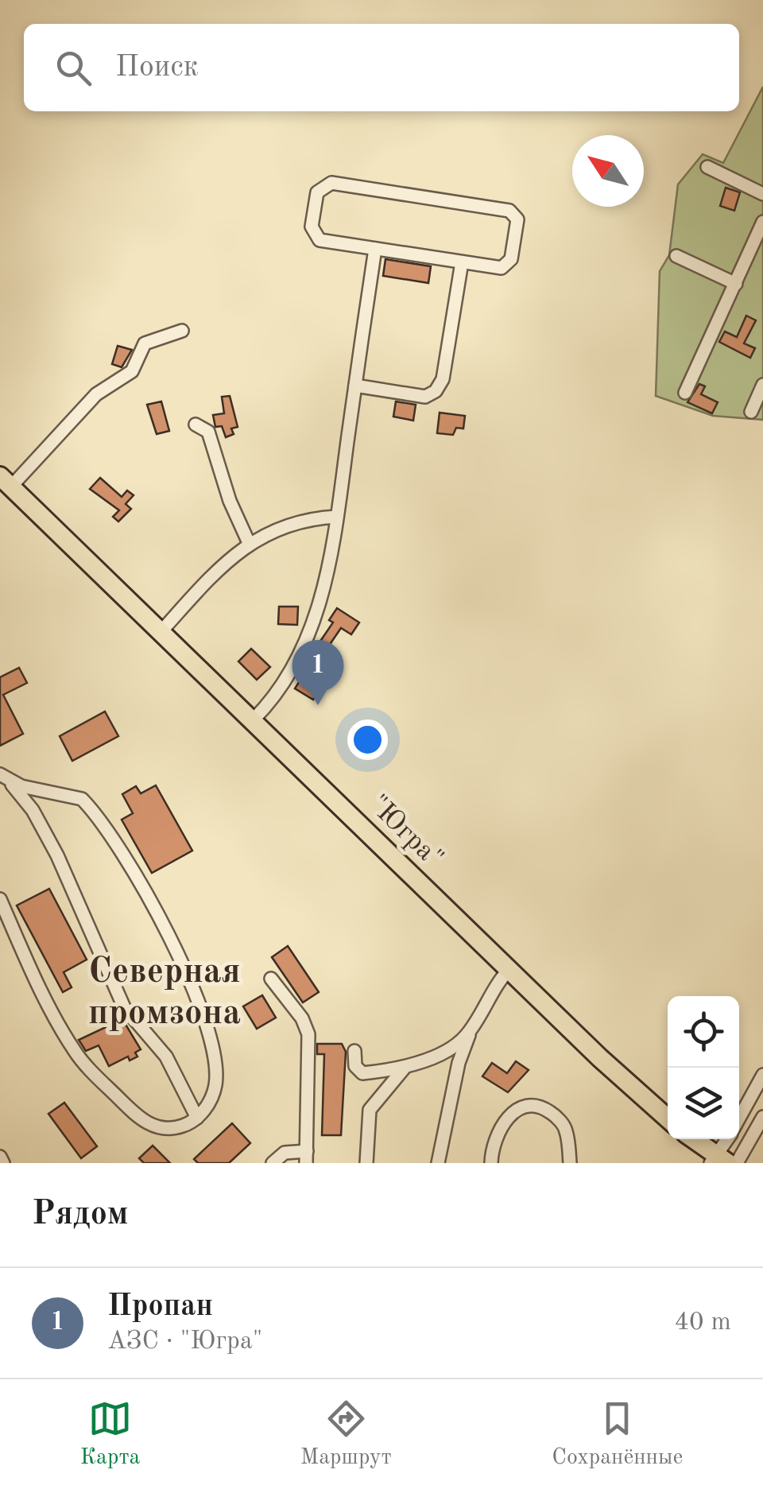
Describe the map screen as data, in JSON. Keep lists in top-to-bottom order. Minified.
{"streets":{"highway":["\"Югра\""]},"districts":["Северная промзона"],"north":"top left","page":{"search":"Поиск","pins":"1","heading":"Рядом","list":[{"mark":"1","name":"Пропан","note":"АЗС · \"Югра\"","value":"40 m"}],"nav":["Карта","Маршрут","Сохранённые"]}}
